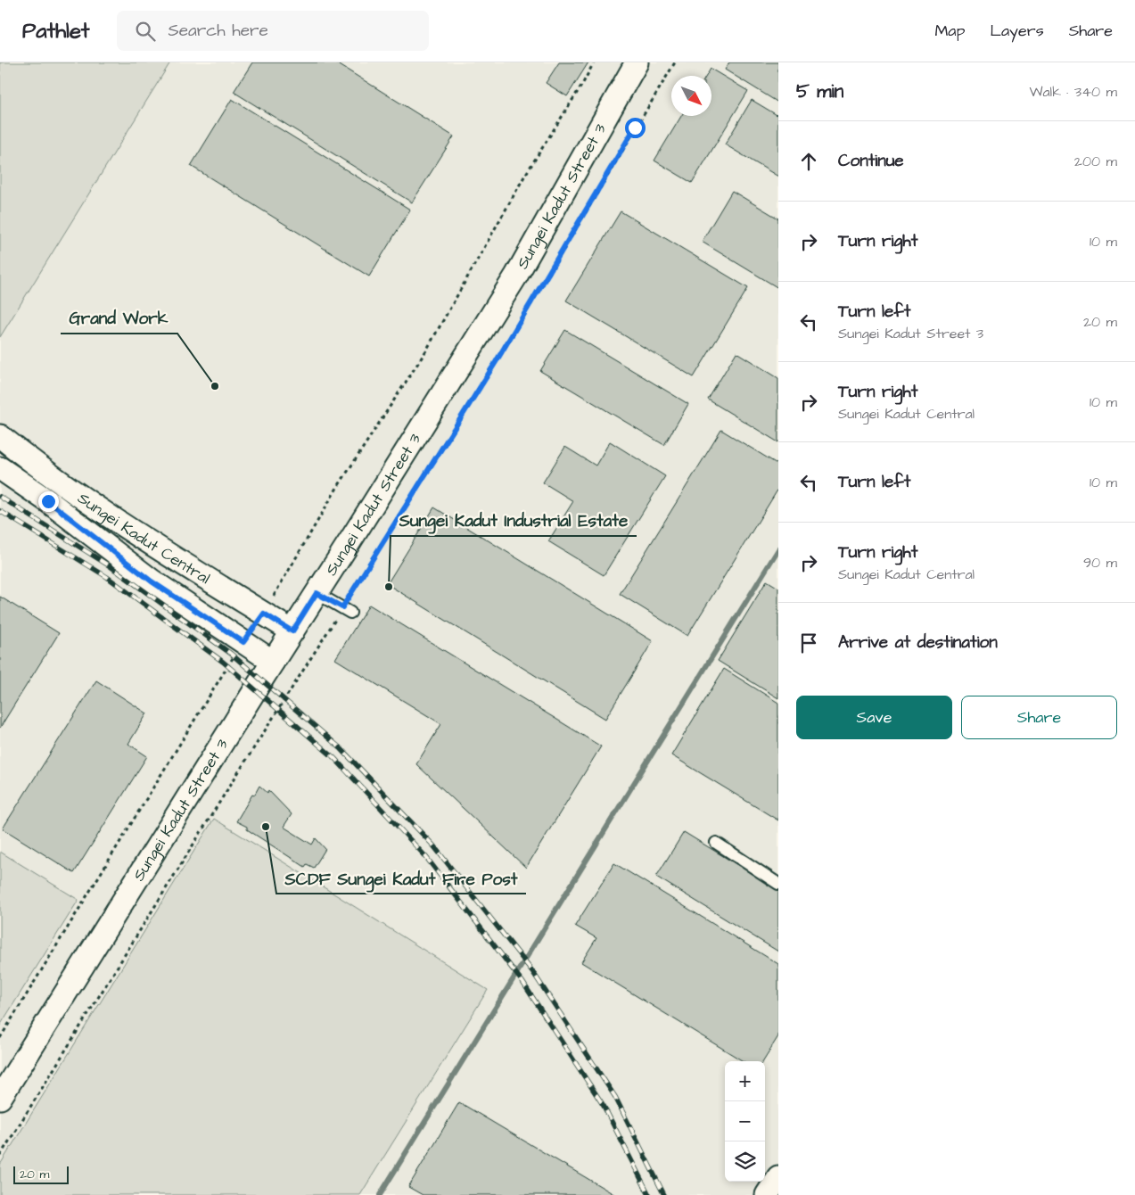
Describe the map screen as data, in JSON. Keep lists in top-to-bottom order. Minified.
{"streets":{"street":["Sungei Kadut Street 3","Sungei Kadut Central"]},"crossings":[["Sungei Kadut Street 3","Sungei Kadut Central"]],"places":["Grand Work","Sungei Kadut Industrial Estate","SCDF Sungei Kadut Fire Post"],"scale_bar":"20 m","north":"bottom right","page":{"header":"Pathlet","search":"Search here","nav":["Map","Layers","Share"],"heading":["5 min","Walk · 340 m"],"list":[["Continue","200 m"],["Turn right","10 m"],["Turn left","Sungei Kadut Street 3","20 m"],["Turn right","Sungei Kadut Central","10 m"],["Turn left","10 m"],["Turn right","Sungei Kadut Central","90 m"],"Arrive at destination"],"buttons":["Save","Share"],"map_buttons":["+","−"],"scale":"20 m"}}
